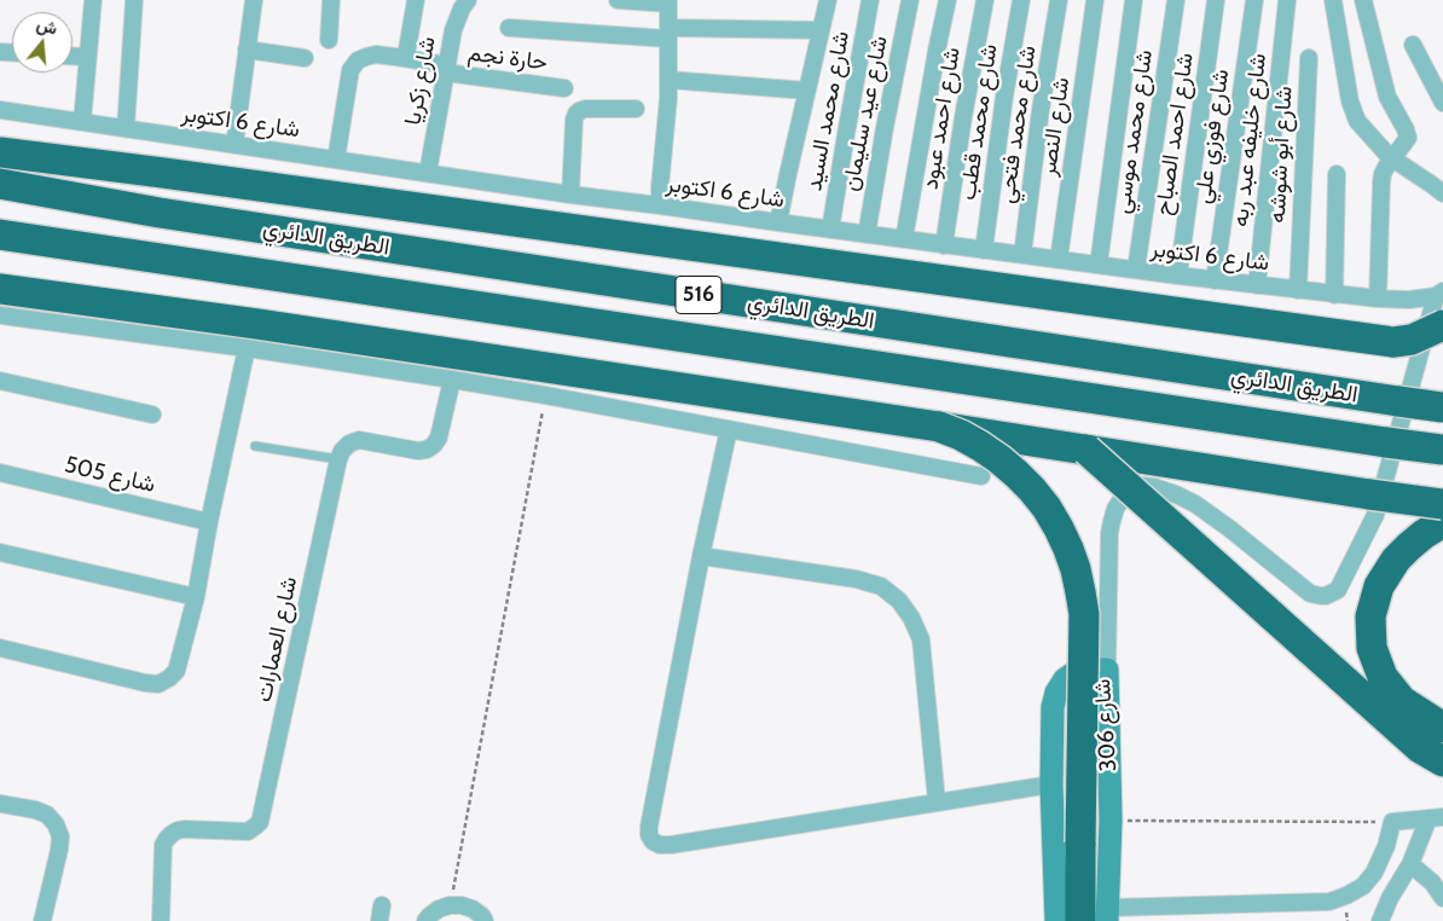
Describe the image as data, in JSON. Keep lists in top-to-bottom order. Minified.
{"streets":{"highway":["الطريق الدائري","516"],"street":["حارة نجم","شارع زكريا","شارع محمد السيد","شارع عيد سليمان","شارع احمد عبود","شارع 6 اكتوبر","شارع محمد قطب","شارع محمد فتحي","شارع النصر","شارع محمد موسي","شارع احمد الصباح","شارع فوزي علي","شارع خليفه عبد ربه","شارع أبو شوشه","شارع 505","شارع العمارات","شارع 306"]},"crossings":[["حارة نجم","شارع زكريا"],["حارة نجم","شارع 6 اكتوبر"],["شارع زكريا","شارع 6 اكتوبر"],["شارع محمد السيد","شارع 6 اكتوبر"],["شارع عيد سليمان","شارع 6 اكتوبر"],["شارع احمد عبود","شارع 6 اكتوبر"],["شارع 6 اكتوبر","شارع محمد قطب"],["شارع 6 اكتوبر","شارع محمد فتحي"],["شارع 6 اكتوبر","شارع النصر"],["شارع 6 اكتوبر","شارع محمد موسي"],["شارع 6 اكتوبر","شارع احمد الصباح"],["شارع 6 اكتوبر","شارع فوزي علي"],["شارع 6 اكتوبر","شارع خليفه عبد ربه"],["شارع 6 اكتوبر","شارع أبو شوشه"]],"north":"top"}
